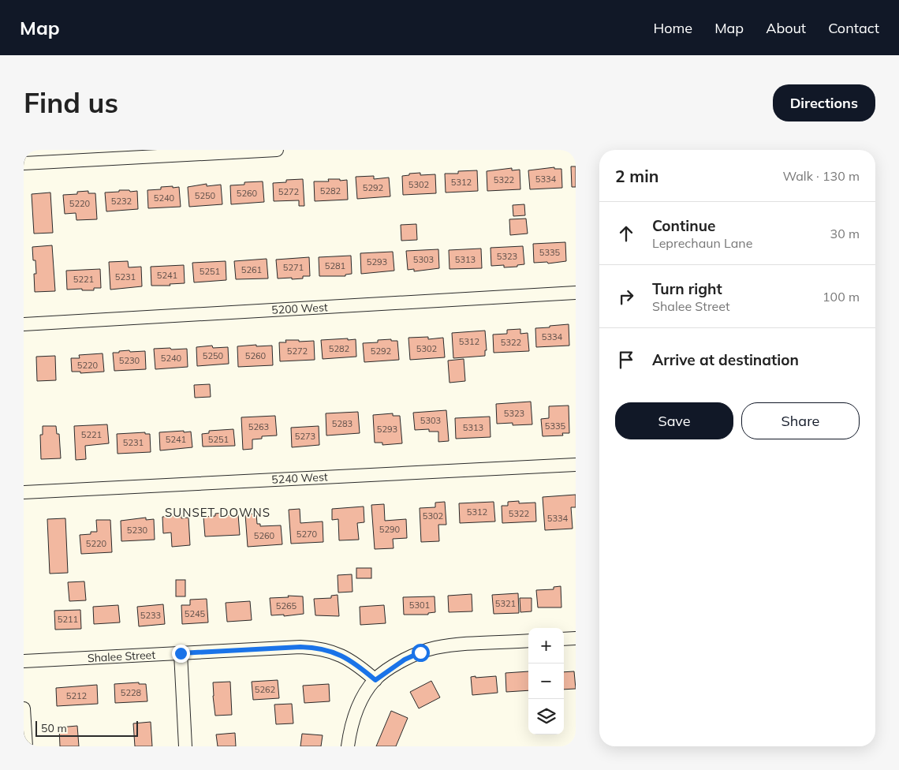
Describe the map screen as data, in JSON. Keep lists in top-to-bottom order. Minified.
{"streets":{"street":["5200 West","5240 West","Shalee Street"]},"districts":["SUNSET DOWNS"],"house_numbers":["5334","5322","5312","5302","5292","5282","5272","5260","5250","5240","5232","5220","5335","5323","5303","5313","5293","5281","5271","5261","5251","5241","5231","5221","5334","5312","5322","5282","5302","5272","5292","5250","5260","5240","5230","5220","5323","5303","5283","5335","5263","5313","5293","5221","5273","5241","5251","5231","5312","5322","5302","5334","5290","5230","5270","5260","5220","5321","5301","5265","5245","5233","5211","5262","5228","5212"],"scale_bar":"50 m","page":{"header":"Map","nav":["Home","Map","About","Contact"],"buttons":["Directions",["Save","Share"]],"title":"Find us","heading":["2 min","Walk · 130 m"],"list":[["Continue","Leprechaun Lane","30 m"],["Turn right","Shalee Street","100 m"],"Arrive at destination"],"map_buttons":["+","−"],"scale":"50 m"}}
